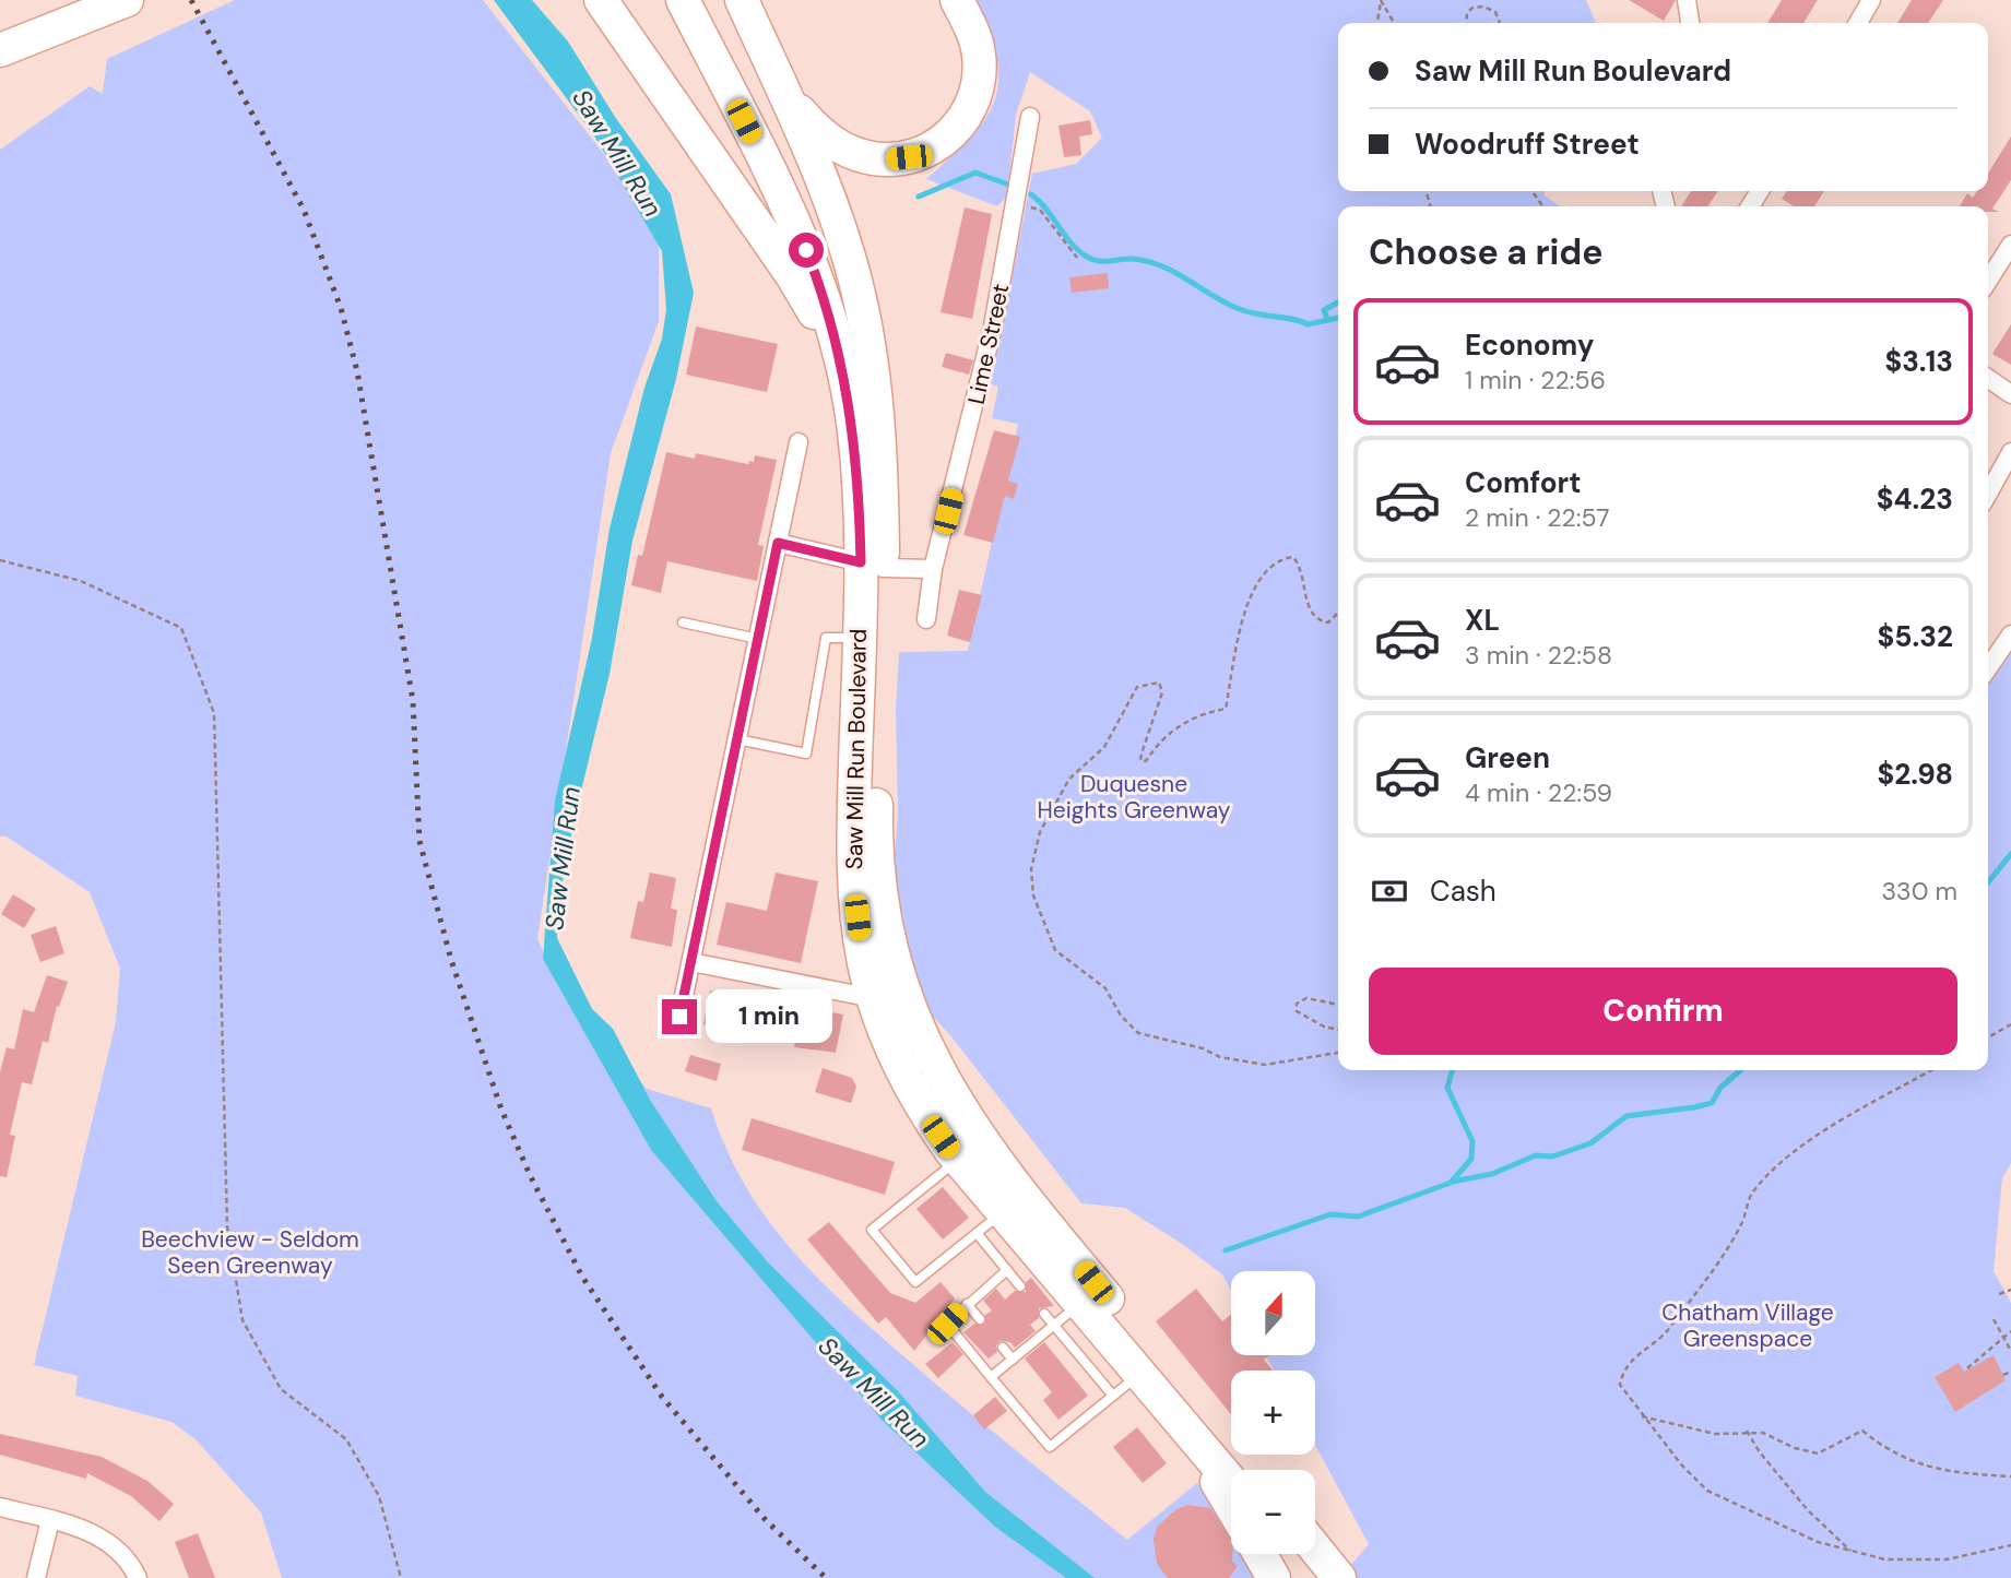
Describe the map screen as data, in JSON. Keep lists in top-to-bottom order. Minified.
{"streets":{"highway":["Saw Mill Run Boulevard"],"street":["Lime Street"]},"water":["Saw Mill Run"],"parks":["Duquesne Heights Greenway","Beechview - Seldom Seen Greenway","Chatham Village Greenspace"],"north":"top","page":{"banner":["Saw Mill Run Boulevard","Woodruff Street"],"heading":"Choose a ride","list":[{"name":"Economy","note":"1 min · 22:56","value":"$3.13"},{"name":"Comfort","note":"2 min · 22:57","value":"$4.23"},{"name":"XL","note":"3 min · 22:58","value":"$5.32"},{"name":"Green","note":"4 min · 22:59","value":"$2.98"}],"pay":["Cash","330 m"],"buttons":"Confirm","bubble":"1 min","map_buttons":["+","−"]}}
